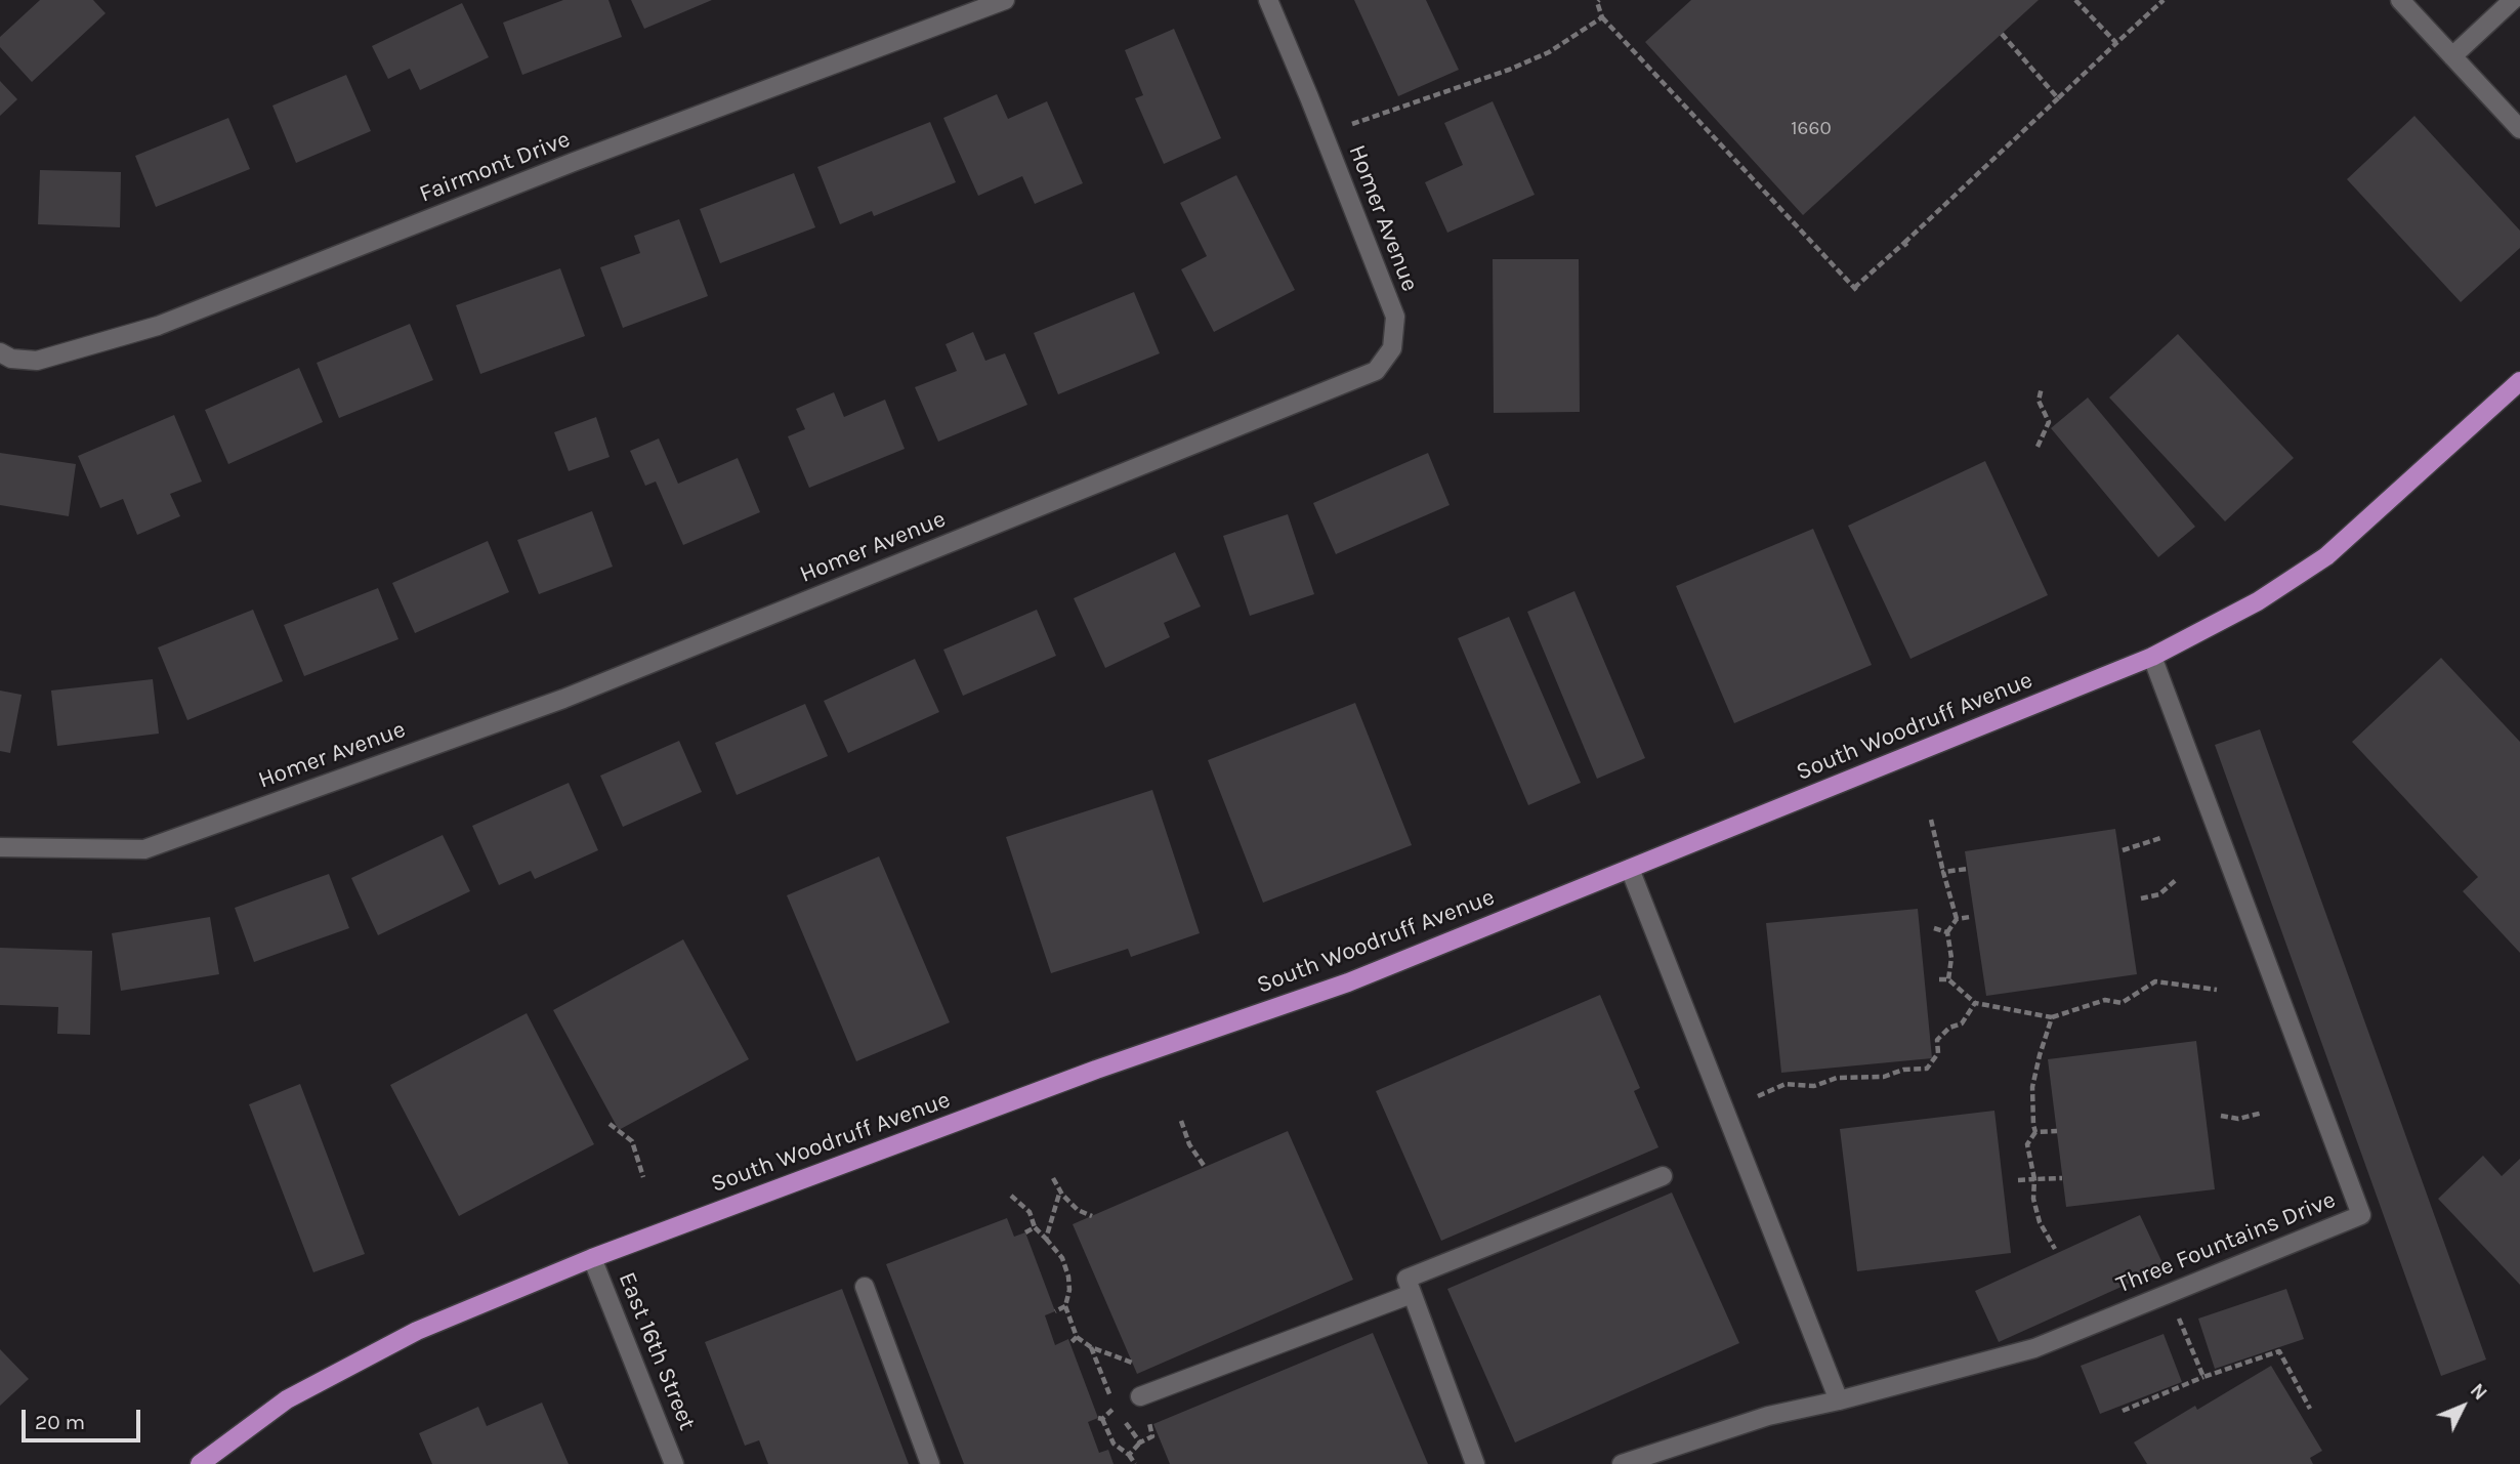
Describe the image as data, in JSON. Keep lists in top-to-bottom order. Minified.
{"streets":{"main road":["South Woodruff Avenue"],"street":["Fairmont Drive","Homer Avenue","Three Fountains Drive","East 16th Street"]},"crossings":[["South Woodruff Avenue","Three Fountains Drive"],["South Woodruff Avenue","East 16th Street"]],"house_numbers":["1660"],"scale_bar":"20 m","north":"top right"}
